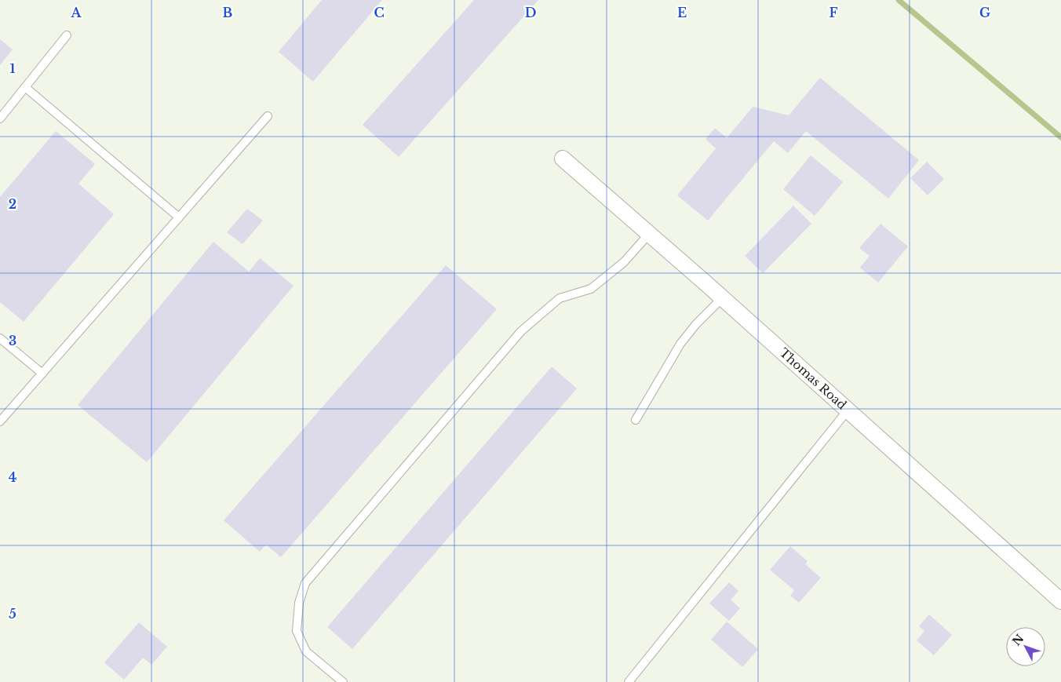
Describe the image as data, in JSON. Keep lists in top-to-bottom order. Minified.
{"streets":{"street":["Thomas Road"]},"north":"top left","grid":{"columns":["A","B","C","D","E","F","G"],"rows":["1","2","3","4","5"]}}
